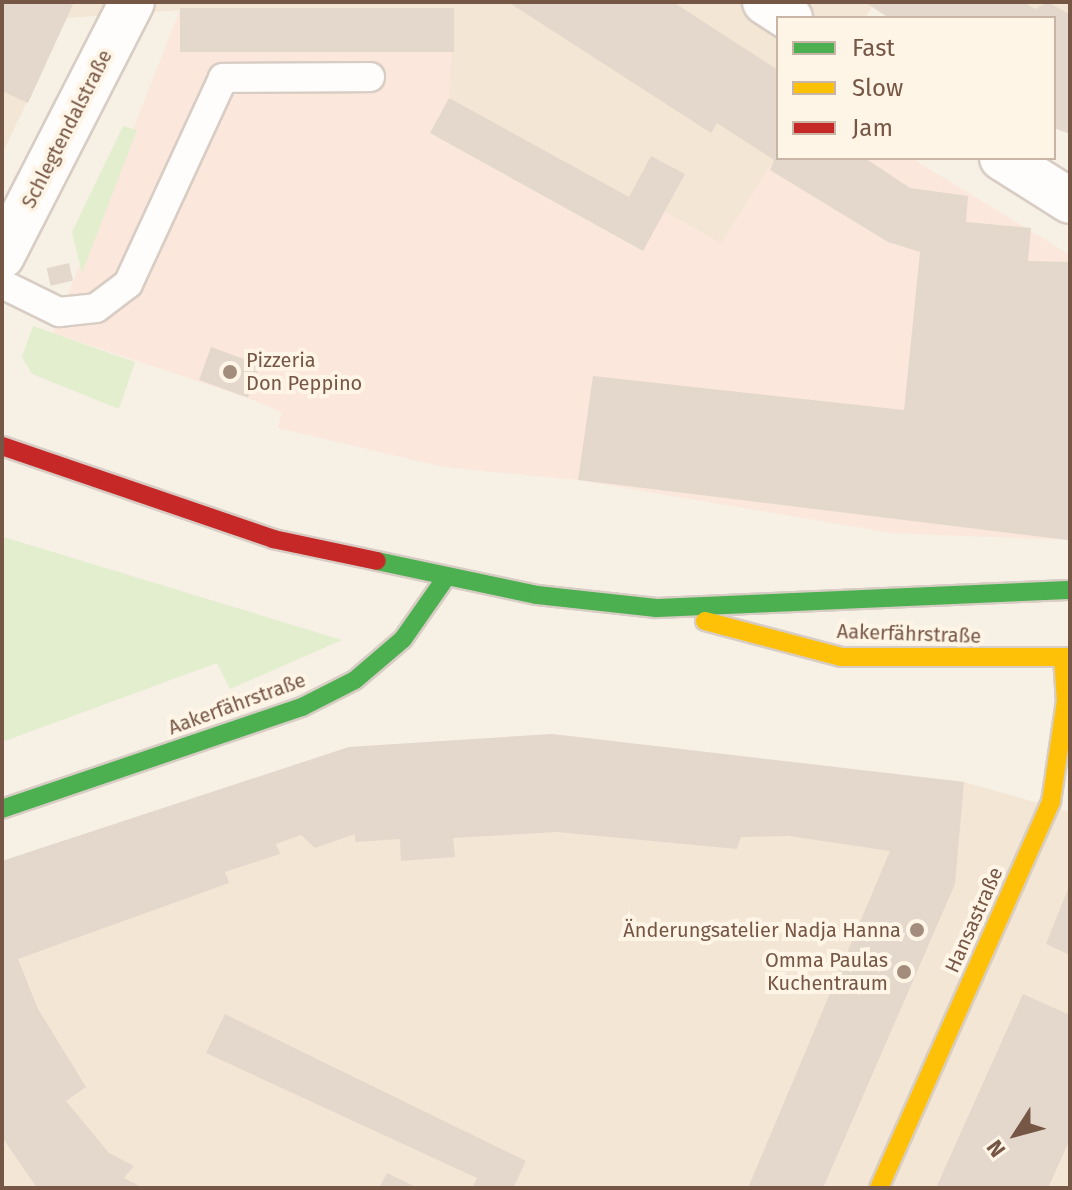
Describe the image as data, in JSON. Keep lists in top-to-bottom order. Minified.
{"streets":{"main road":["Aakerfährstraße","Hansastraße"],"street":["Schlegtendalstraße"]},"crossings":[["Aakerfährstraße","Hansastraße"]],"places":["Pizzeria Don Peppino","Änderungsatelier Nadja Hanna","Omma Paulas Kuchentraum"],"legend":["Fast","Slow","Jam"],"north":"bottom left"}
